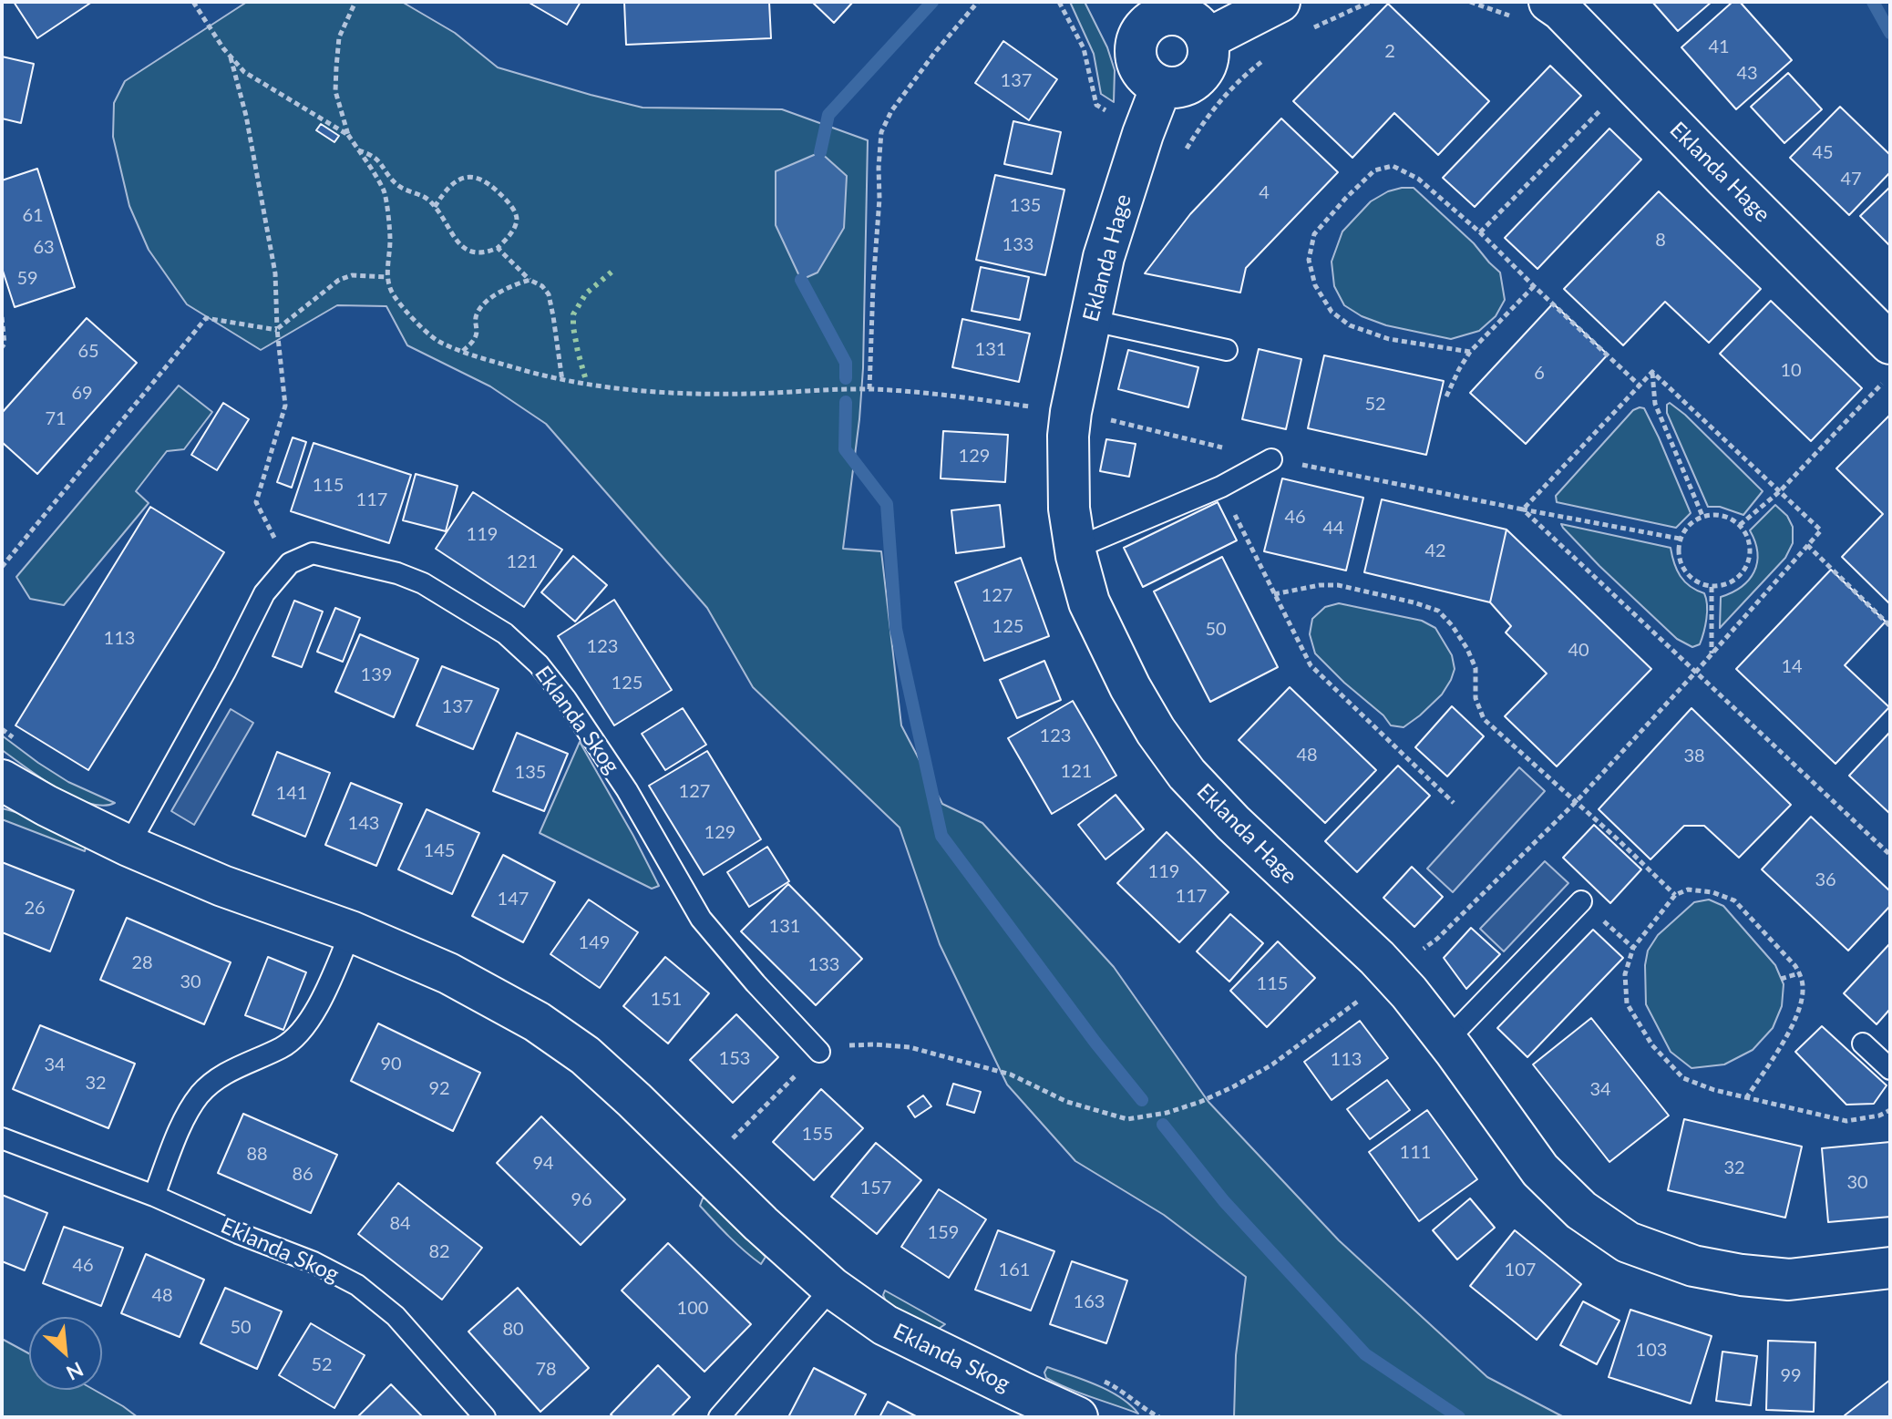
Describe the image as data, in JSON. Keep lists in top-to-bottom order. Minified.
{"streets":{"street":["Eklanda Hage","Eklanda Skog"]},"house_numbers":["41","2","43","137","45","47","4","135","61","8","133","63","59","131","65","10","6","69","52","71","129","115","117","46","44","119","42","121","127","125","50","113","123","40","14","139","125","137","123","48","38","121","135","127","141","143","129","145","119","36","117","147","26","131","149","28","133","30","115","151","153","113","90","34","32","92","34","155","111","88","94","32","86","30","157","96","84","159","82","46","161","107","48","163","100","50","80","103","52","78","99"],"north":"bottom right"}
